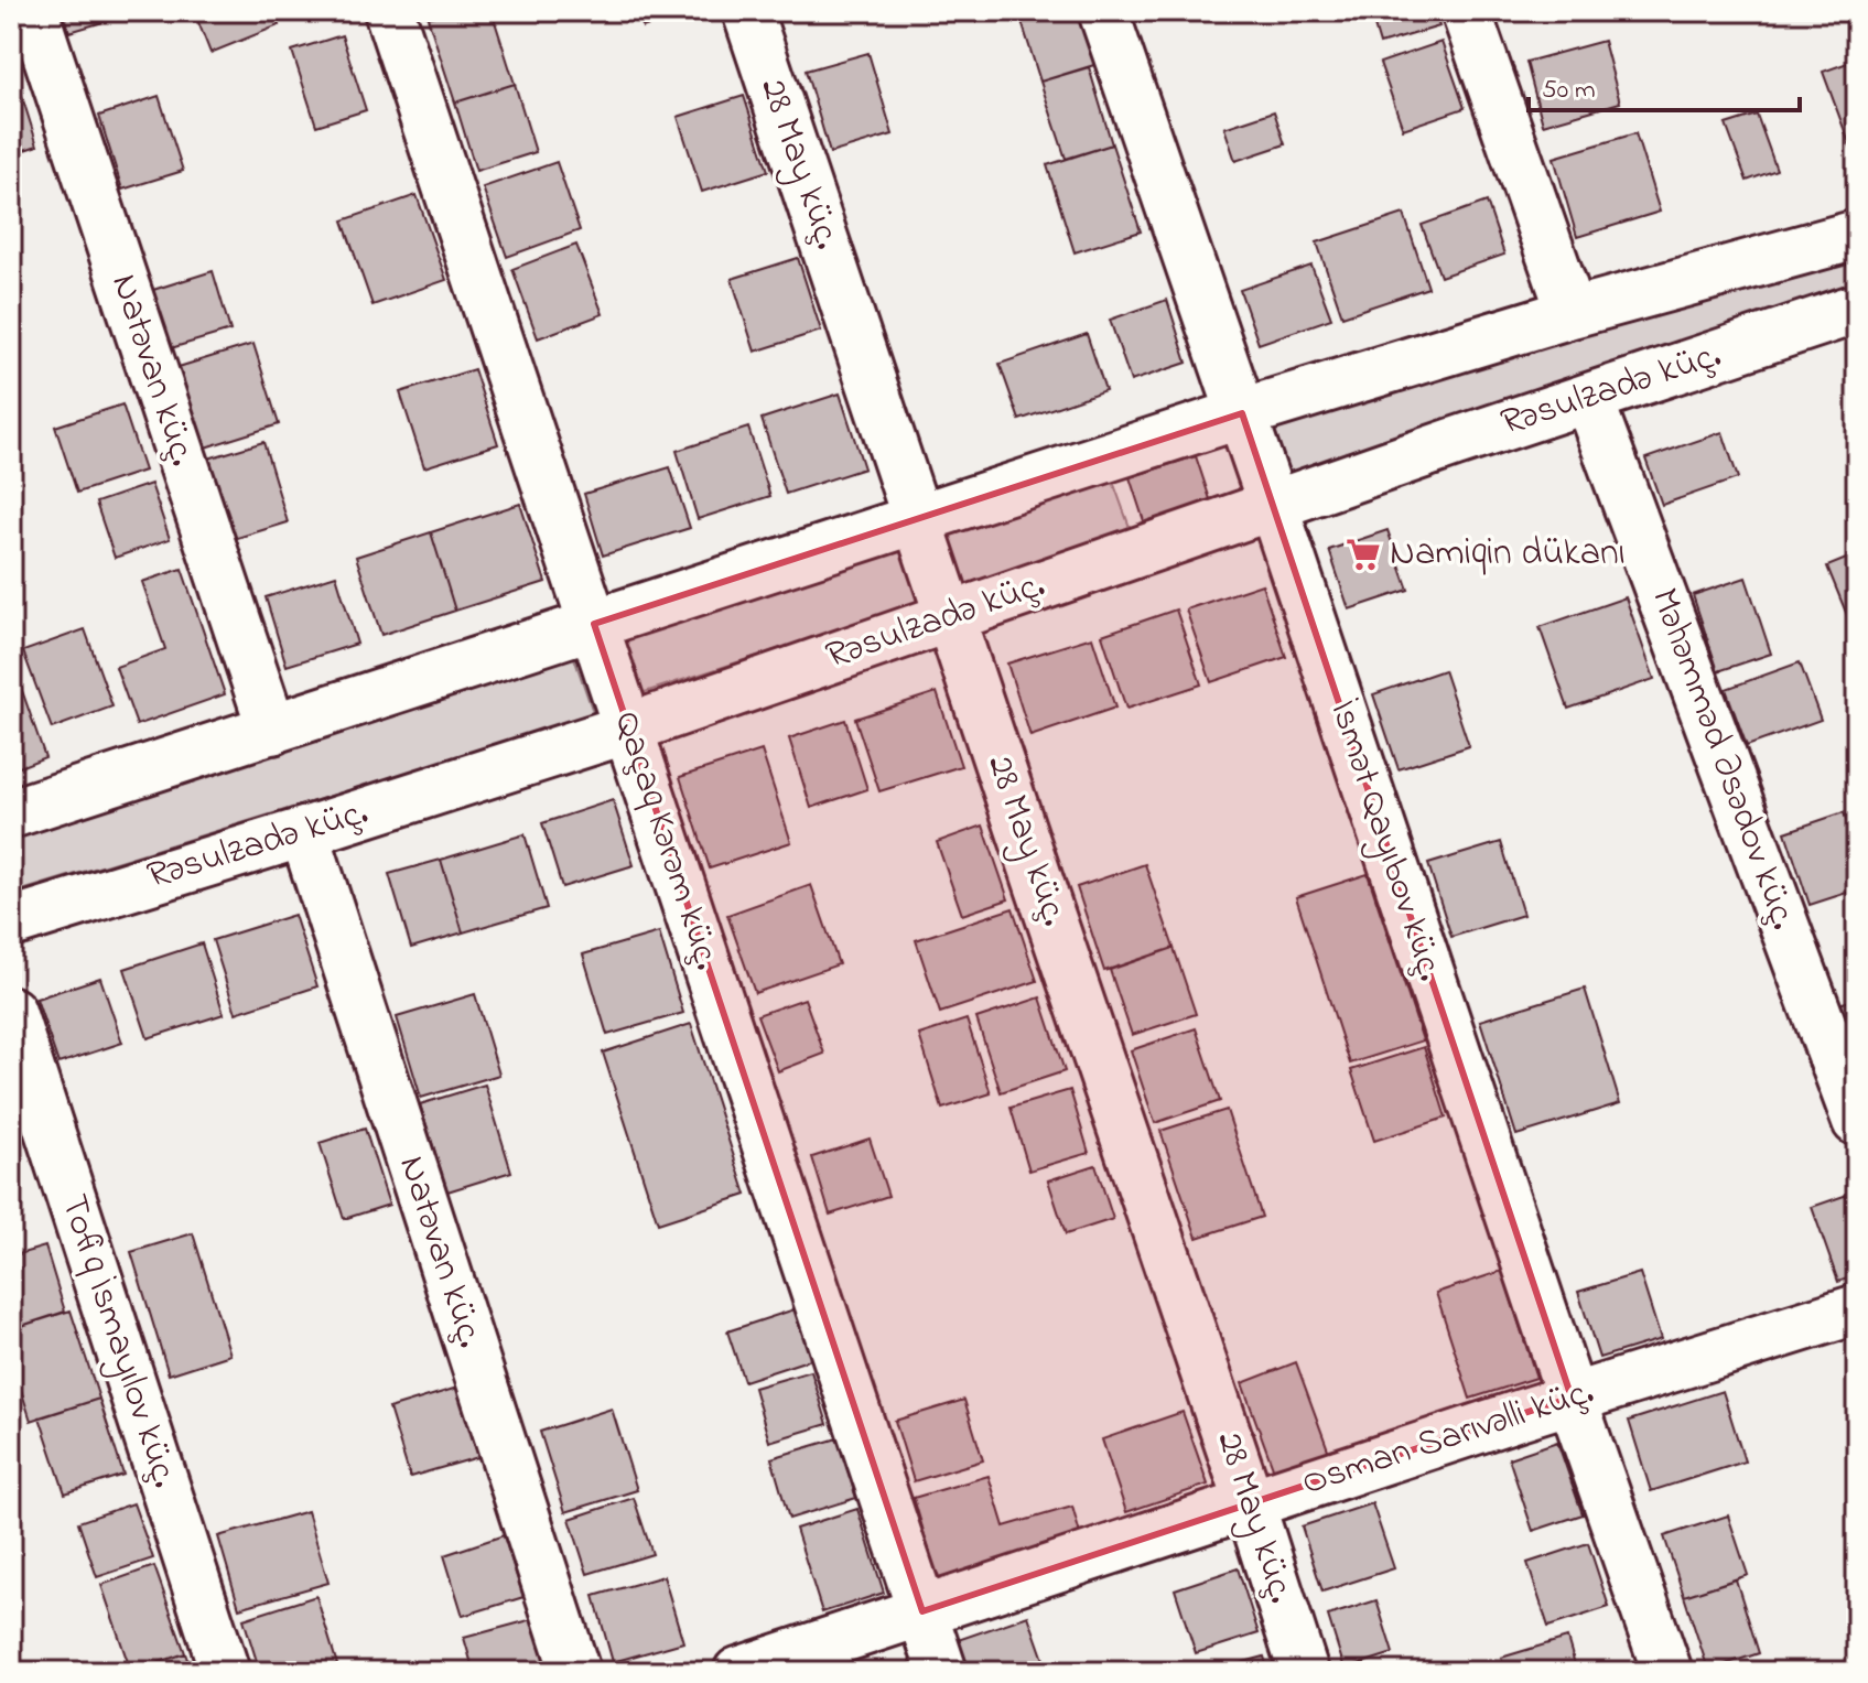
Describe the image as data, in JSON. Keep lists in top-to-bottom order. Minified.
{"streets":{"street":["28 May küç.","Natəvan küç.","Rəsulzadə küç.","Məhəmməd Əsədov küç.","Qaçaq Kərəm küç.","İsmət Qayıbov küç.","Tofiq İsmayılov küç.","Osman Sarıvəlli küç."]},"crossings":[["28 May küç.","Rəsulzadə küç."],["28 May küç.","Osman Sarıvəlli küç."],["Natəvan küç.","Rəsulzadə küç."],["Rəsulzadə küç.","Məhəmməd Əsədov küç."],["Rəsulzadə küç.","Qaçaq Kərəm küç."],["Rəsulzadə küç.","İsmət Qayıbov küç."],["Qaçaq Kərəm küç.","Osman Sarıvəlli küç."],["İsmət Qayıbov küç.","Osman Sarıvəlli küç."]],"places":{"supermarket":["Namiqin dükanı"]},"scale_bar":"50 m"}
